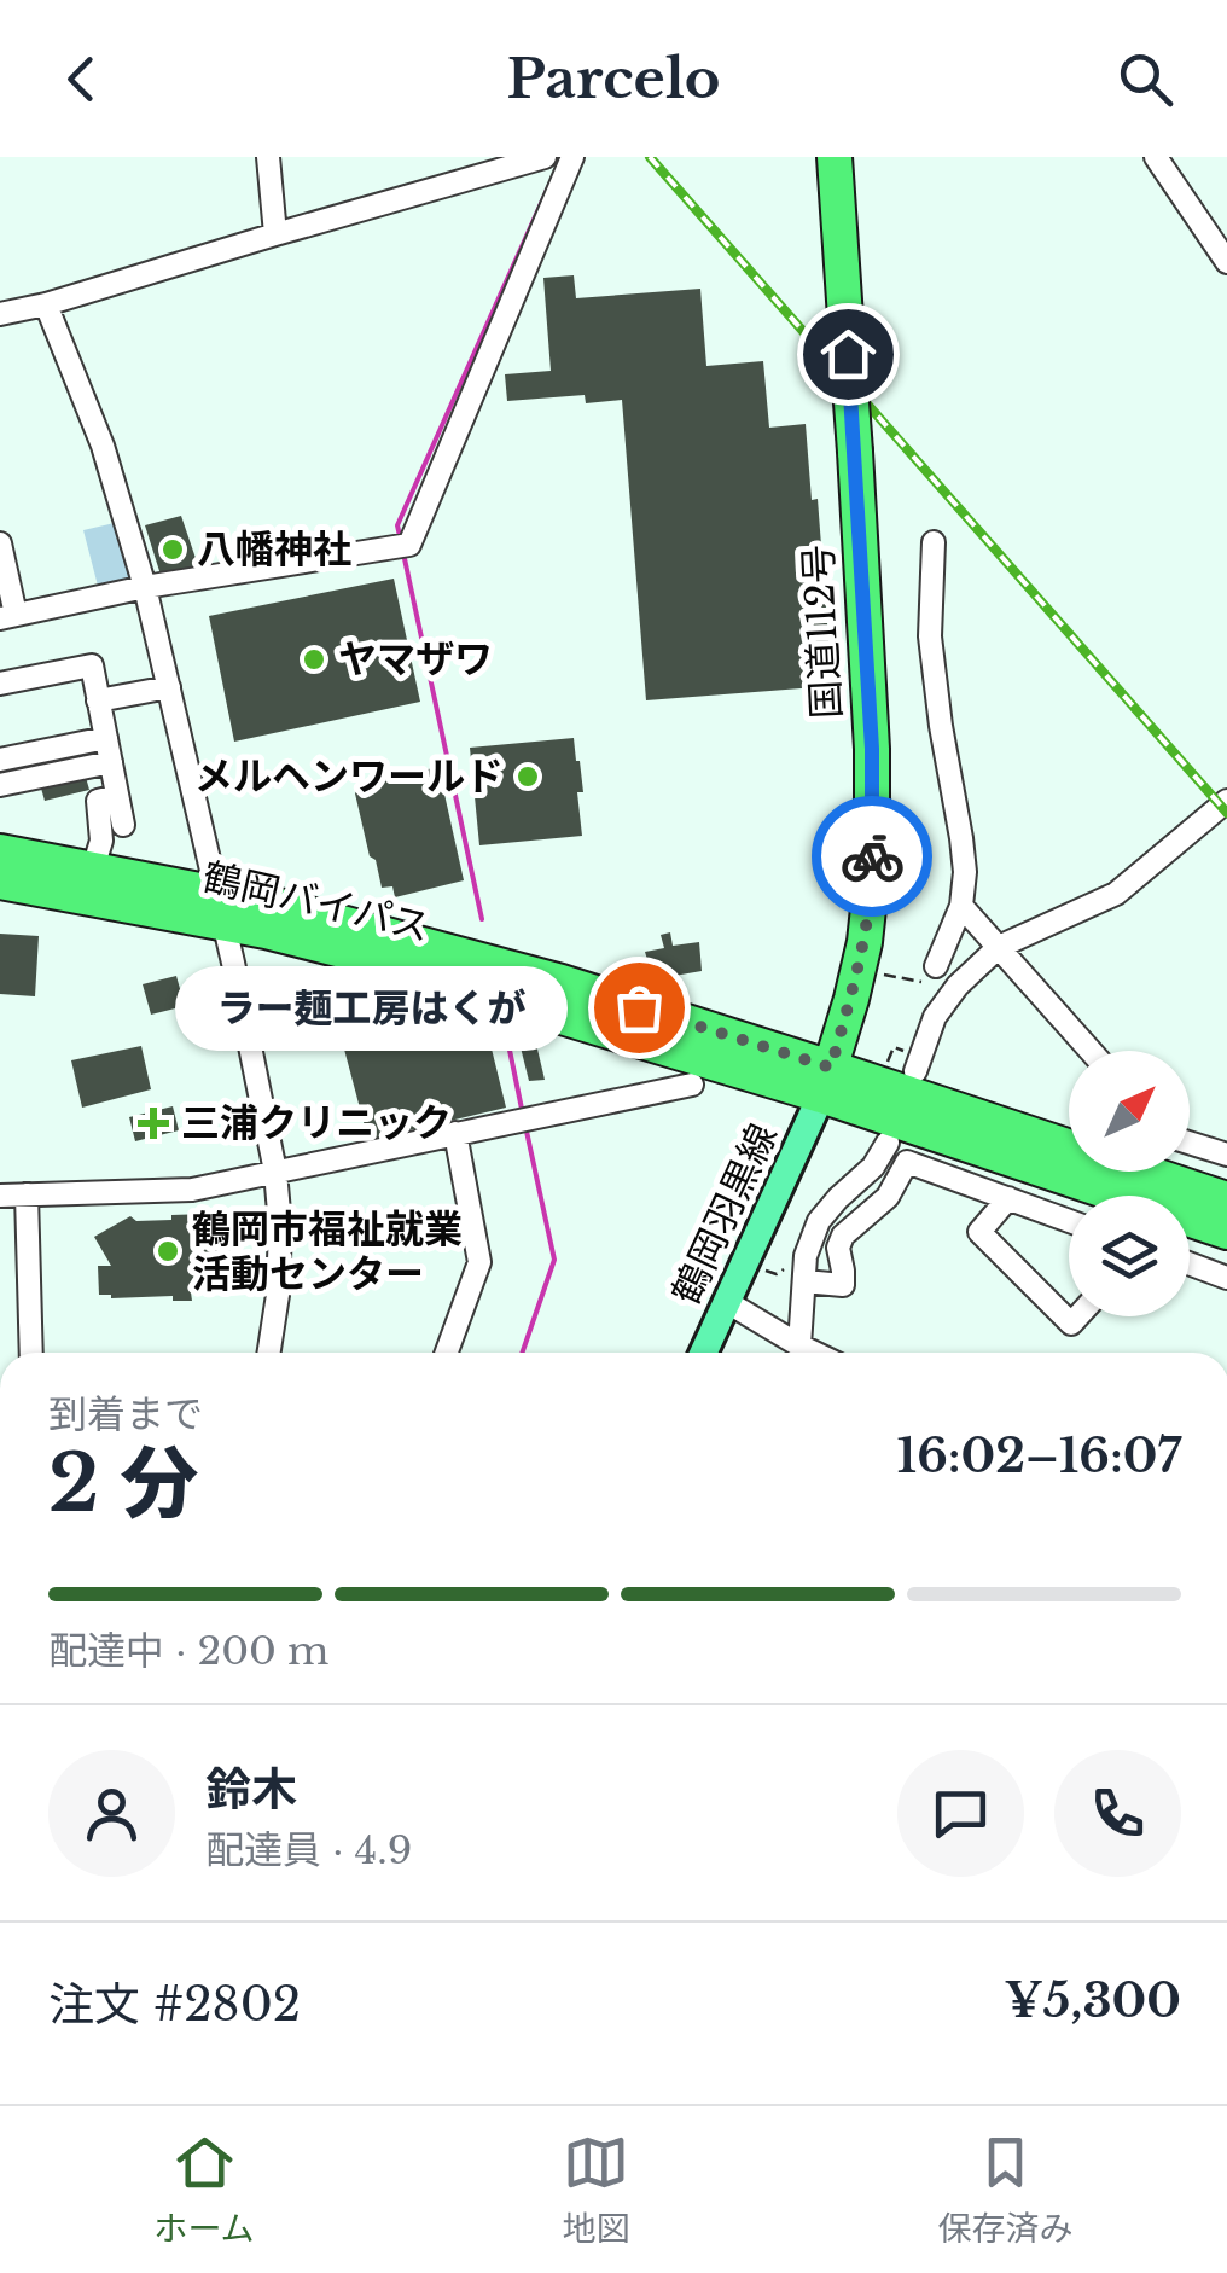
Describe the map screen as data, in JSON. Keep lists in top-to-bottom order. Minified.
{"streets":{"highway":["国道112号","鶴岡バイパス"],"main road":["鶴岡羽黒線"]},"crossings":[["国道112号","鶴岡バイパス"],["国道112号","鶴岡羽黒線"],["鶴岡バイパス","鶴岡羽黒線"]],"places":{"other":["八幡神社","ヤマザワ","メルヘンワールド","ラー麺工房はくが","鶴岡市福祉就業 活動センター"],"health":["三浦クリニック"]},"north":"top right","page":{"header":"Parcelo","bubble":"ラー麺工房はくが","heading":["2 分","到着まで","16:02–16:07"],"panel":["鈴木","配達員 · 4.9","注文 #2802","¥5,300"],"bar":"配達中 · 200 m","tabs":["ホーム","地図","保存済み"]}}
